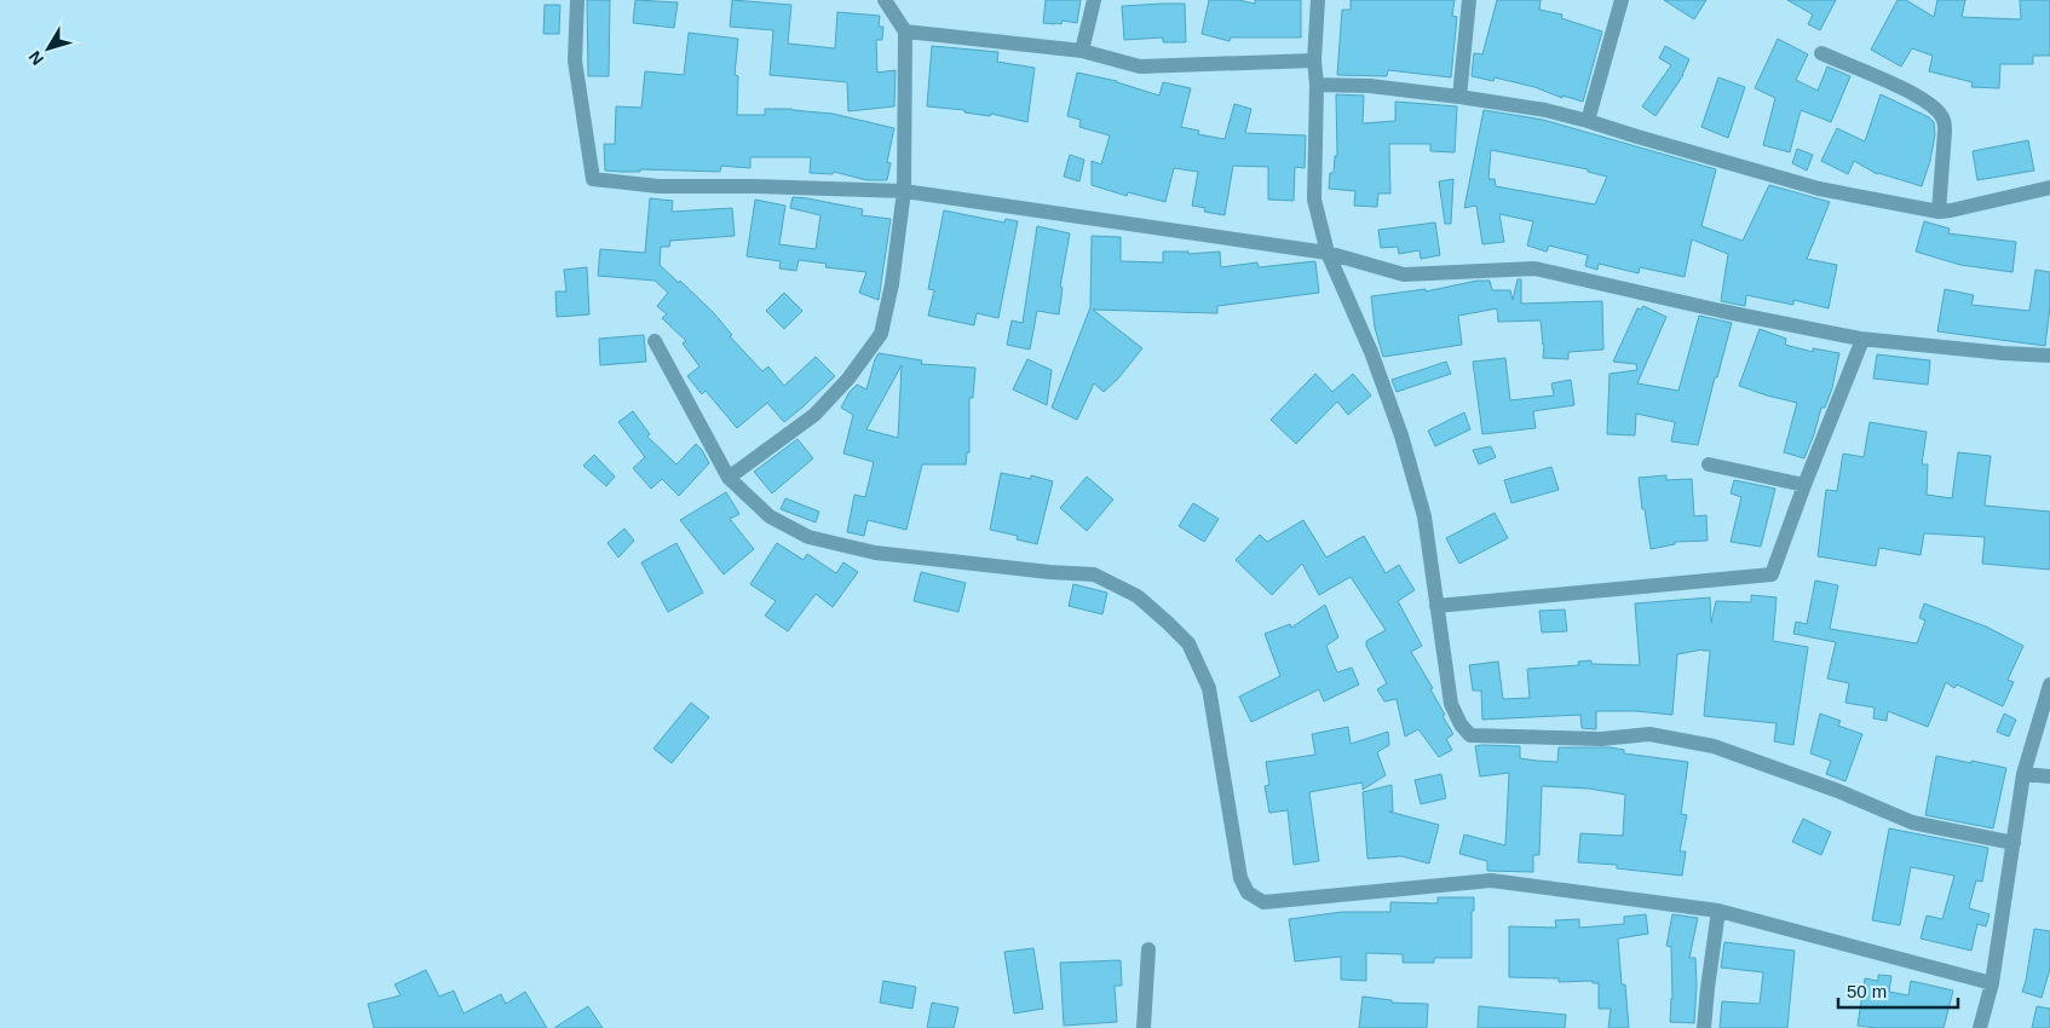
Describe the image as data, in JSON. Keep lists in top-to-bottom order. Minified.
{"scale_bar":"50 m","north":"bottom left"}
